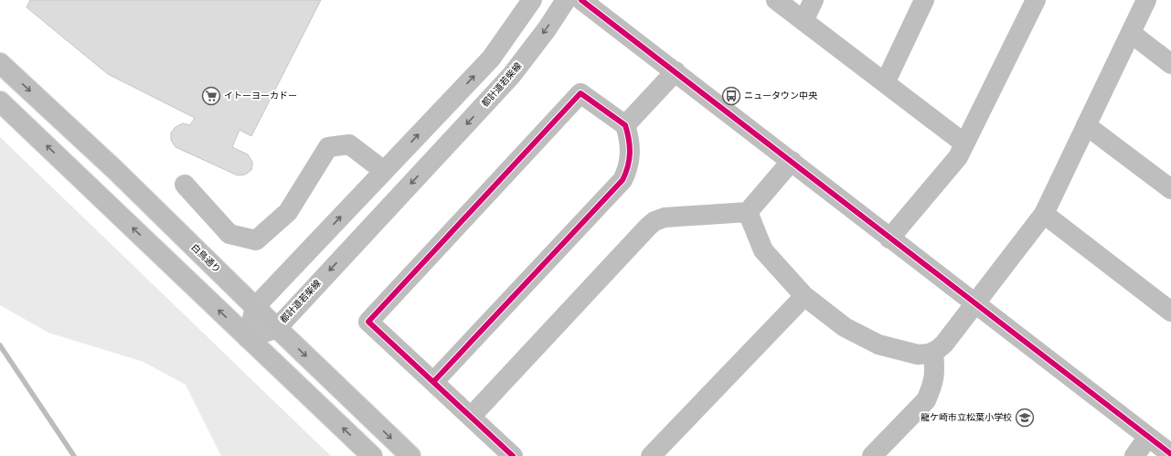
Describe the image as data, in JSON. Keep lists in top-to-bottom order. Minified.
{"streets":{"main road":["白鳥通り"],"street":["都計道若柴線"]},"crossings":[["都計道若柴線","白鳥通り"]],"places":{"supermarket":["イトーヨーカドー"],"bus stop":["ニュータウン中央"],"school or university":["龍ケ崎市立松葉小学校"]}}
